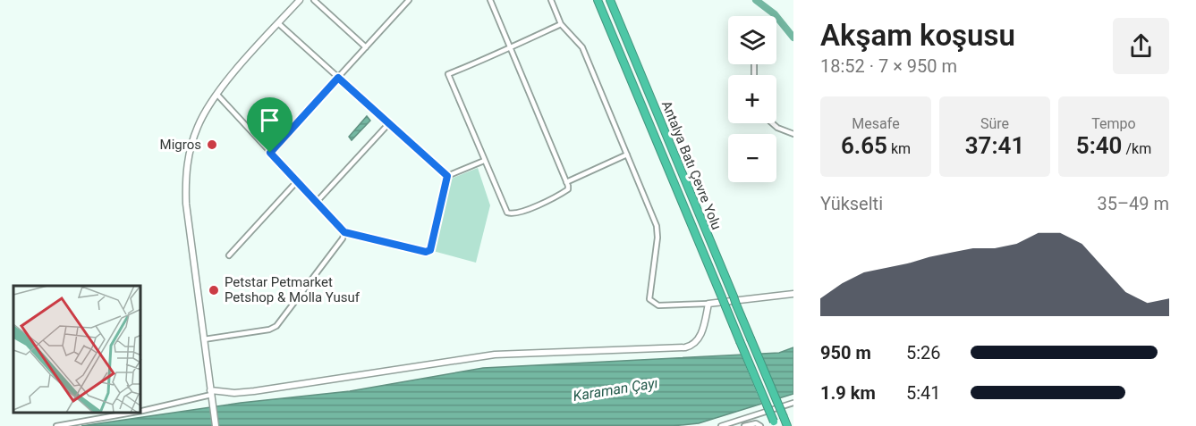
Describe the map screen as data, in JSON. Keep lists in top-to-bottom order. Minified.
{"streets":{"highway":["Antalya Batı Çevre Yolu"]},"water":["Karaman Çayı"],"places":["Migros","Petstar Petmarket Petshop & Molla Yusuf"],"page":{"heading":["Akşam koşusu","18:52 · 7 × 950 m"],"map_buttons":["+","−"],"stats":[["Mesafe","6.65 km"],["Süre","37:41"],["Tempo","5:40 /km"]],"chart":["Yükselti","35–49 m"],"list":[{"name":"950 m","note":"5:26"},{"name":"1.9 km","note":"5:41"}]}}
